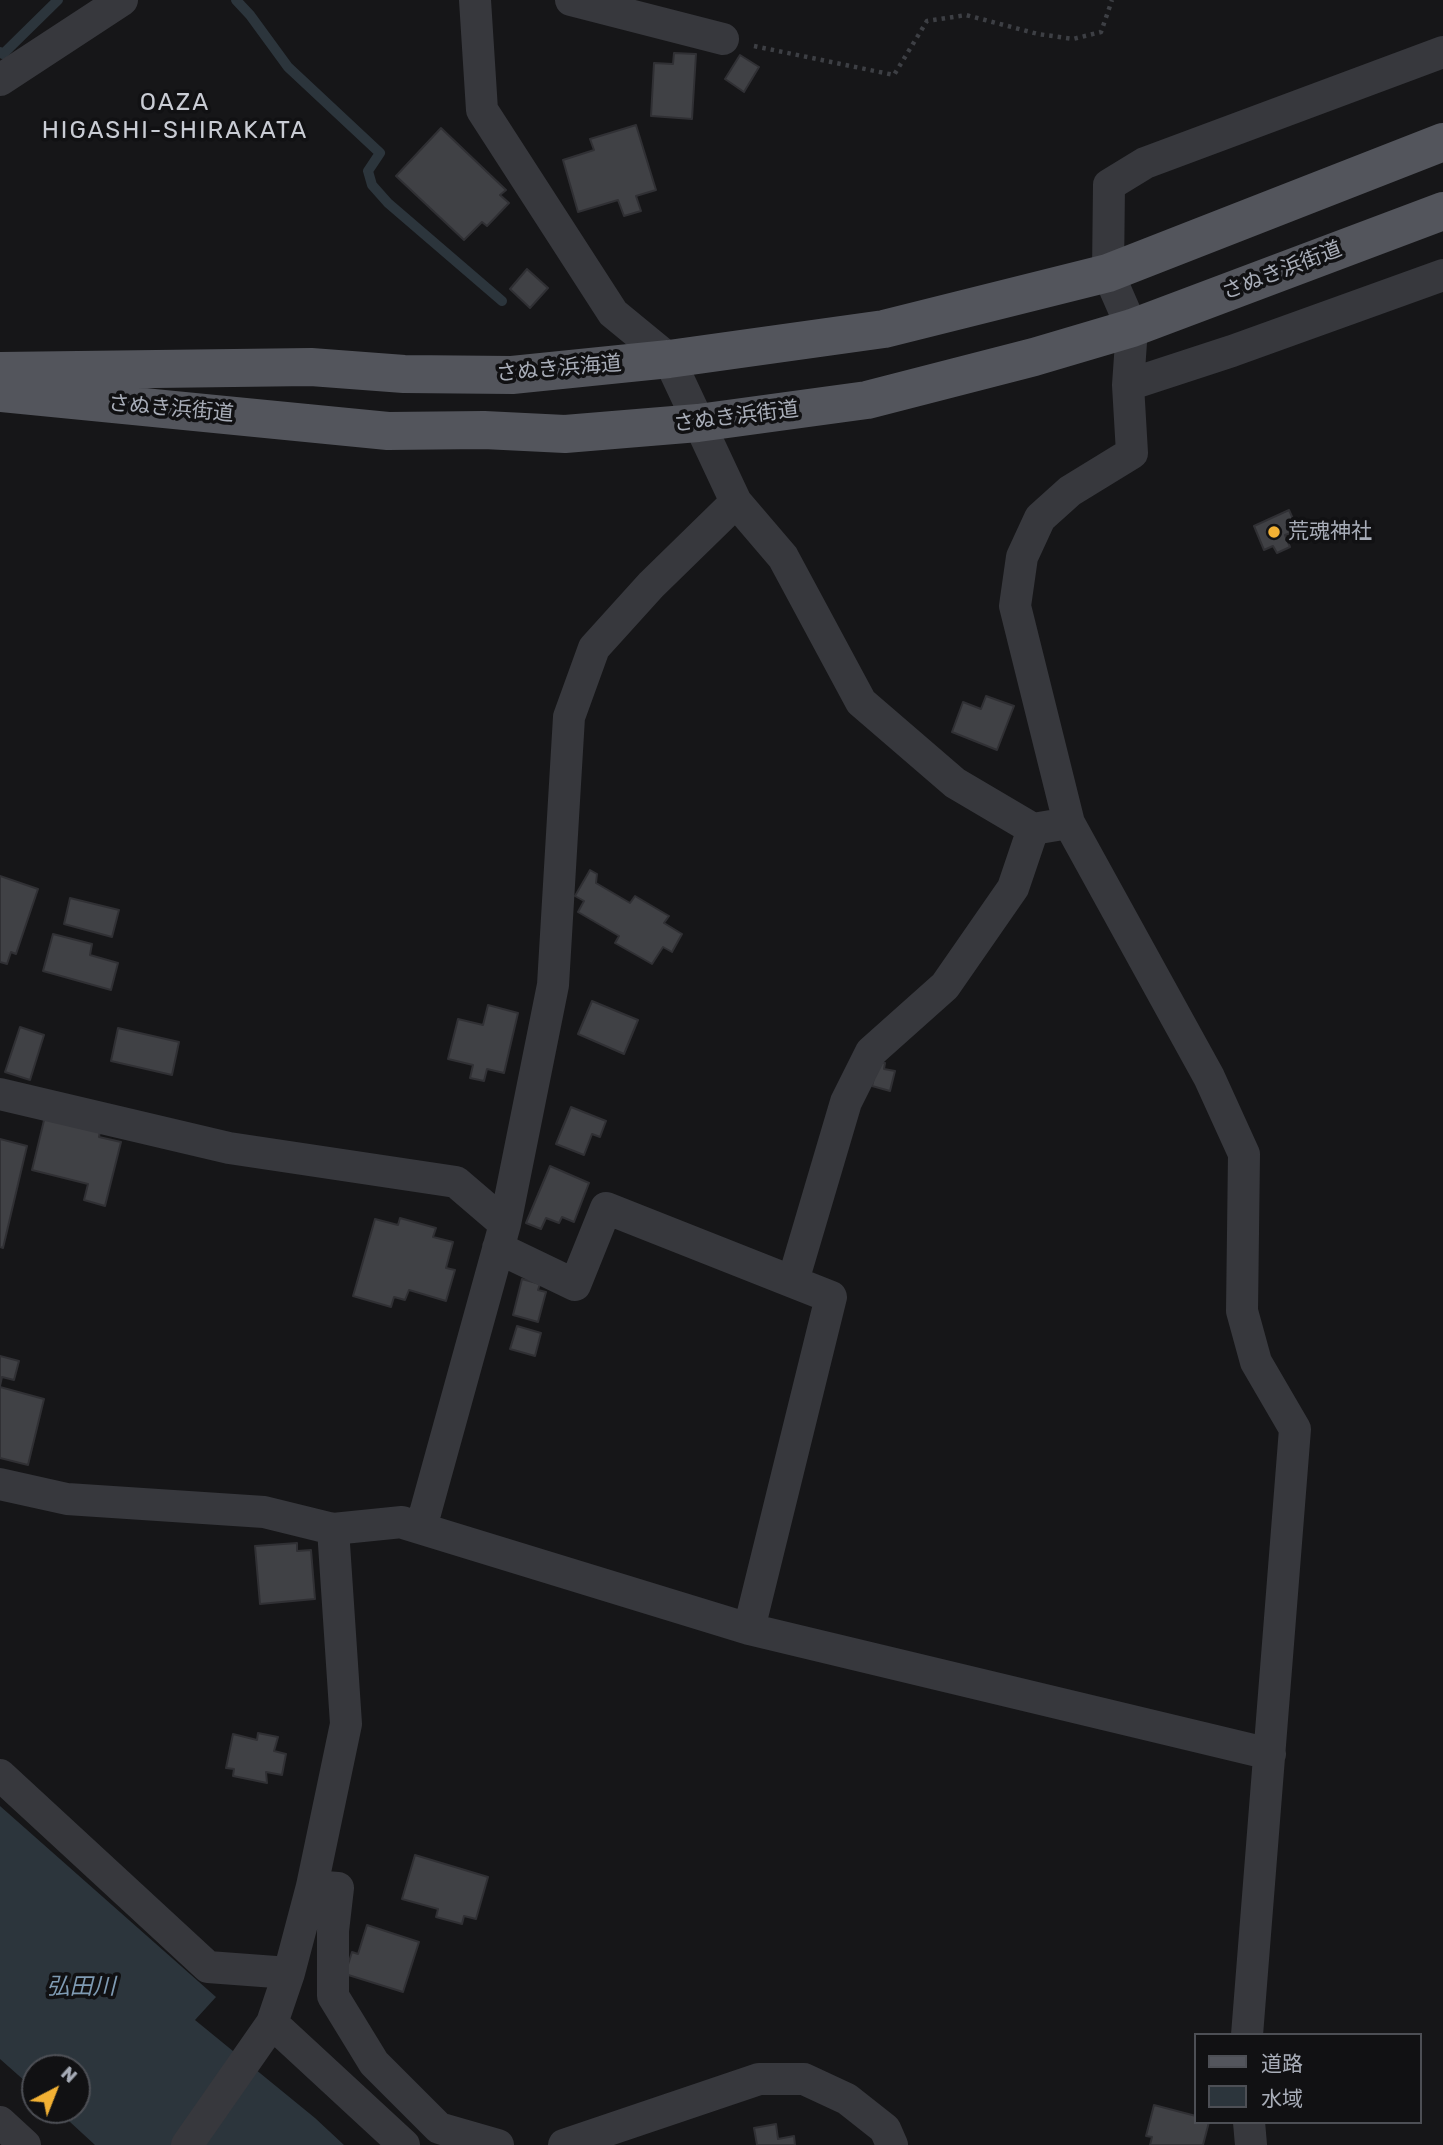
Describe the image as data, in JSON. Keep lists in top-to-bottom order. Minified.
{"streets":{"main road":["さぬき浜街道","さぬき浜海道"]},"districts":["OAZA HIGASHI-SHIRAKATA"],"water":["弘田川"],"places":["荒魂神社"],"legend":["道路","水域"],"north":"top right"}
